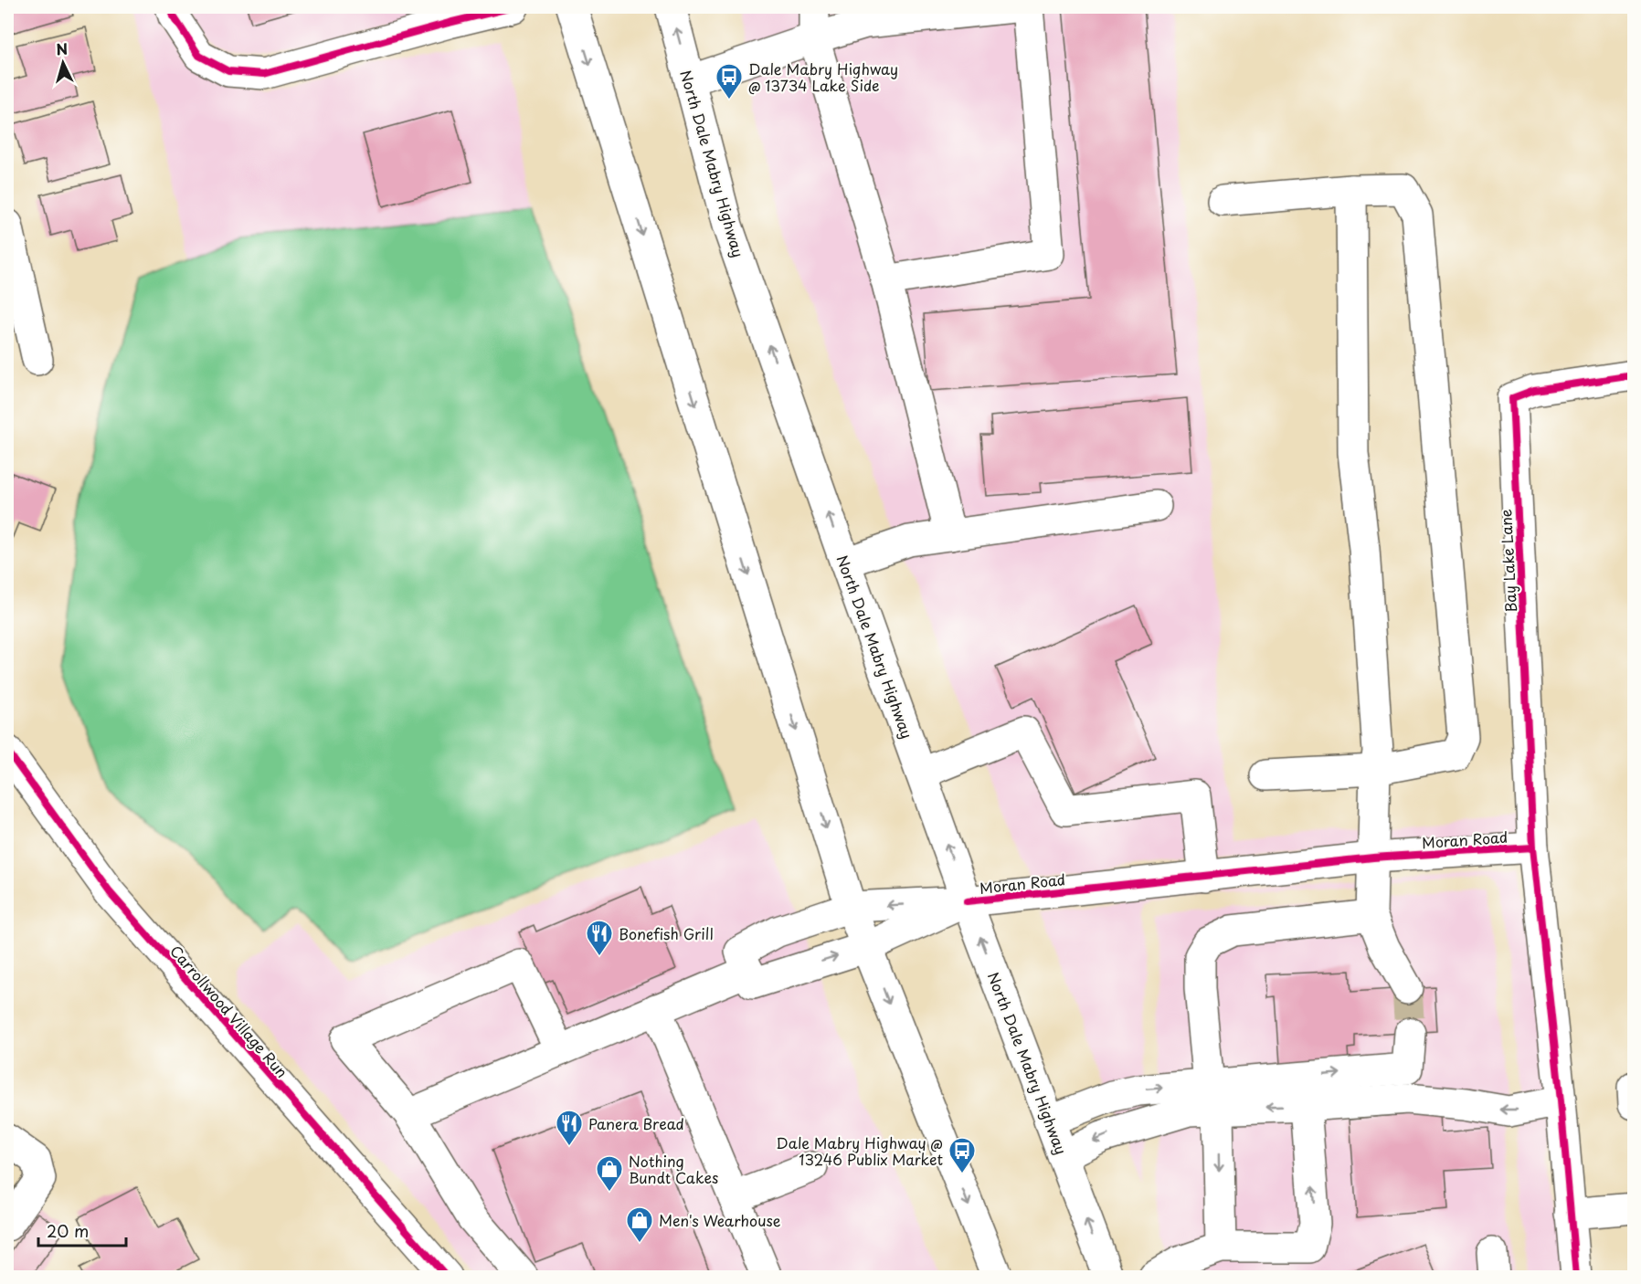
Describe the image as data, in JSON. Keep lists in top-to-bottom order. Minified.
{"streets":{"main road":["North Dale Mabry Highway","Bay Lake Lane","Moran Road","Carrollwood Village Run"]},"crossings":[["North Dale Mabry Highway","Moran Road"],["Bay Lake Lane","Moran Road"]],"places":{"bus stop":["Dale Mabry Highway @ 13734 Lake Side","Dale Mabry Highway @ 13246 Publix Market"],"restaurant":["Bonefish Grill","Panera Bread"],"shop":["Nothing Bundt Cakes","Men's Wearhouse"]},"scale_bar":"20 m","north":"top"}
